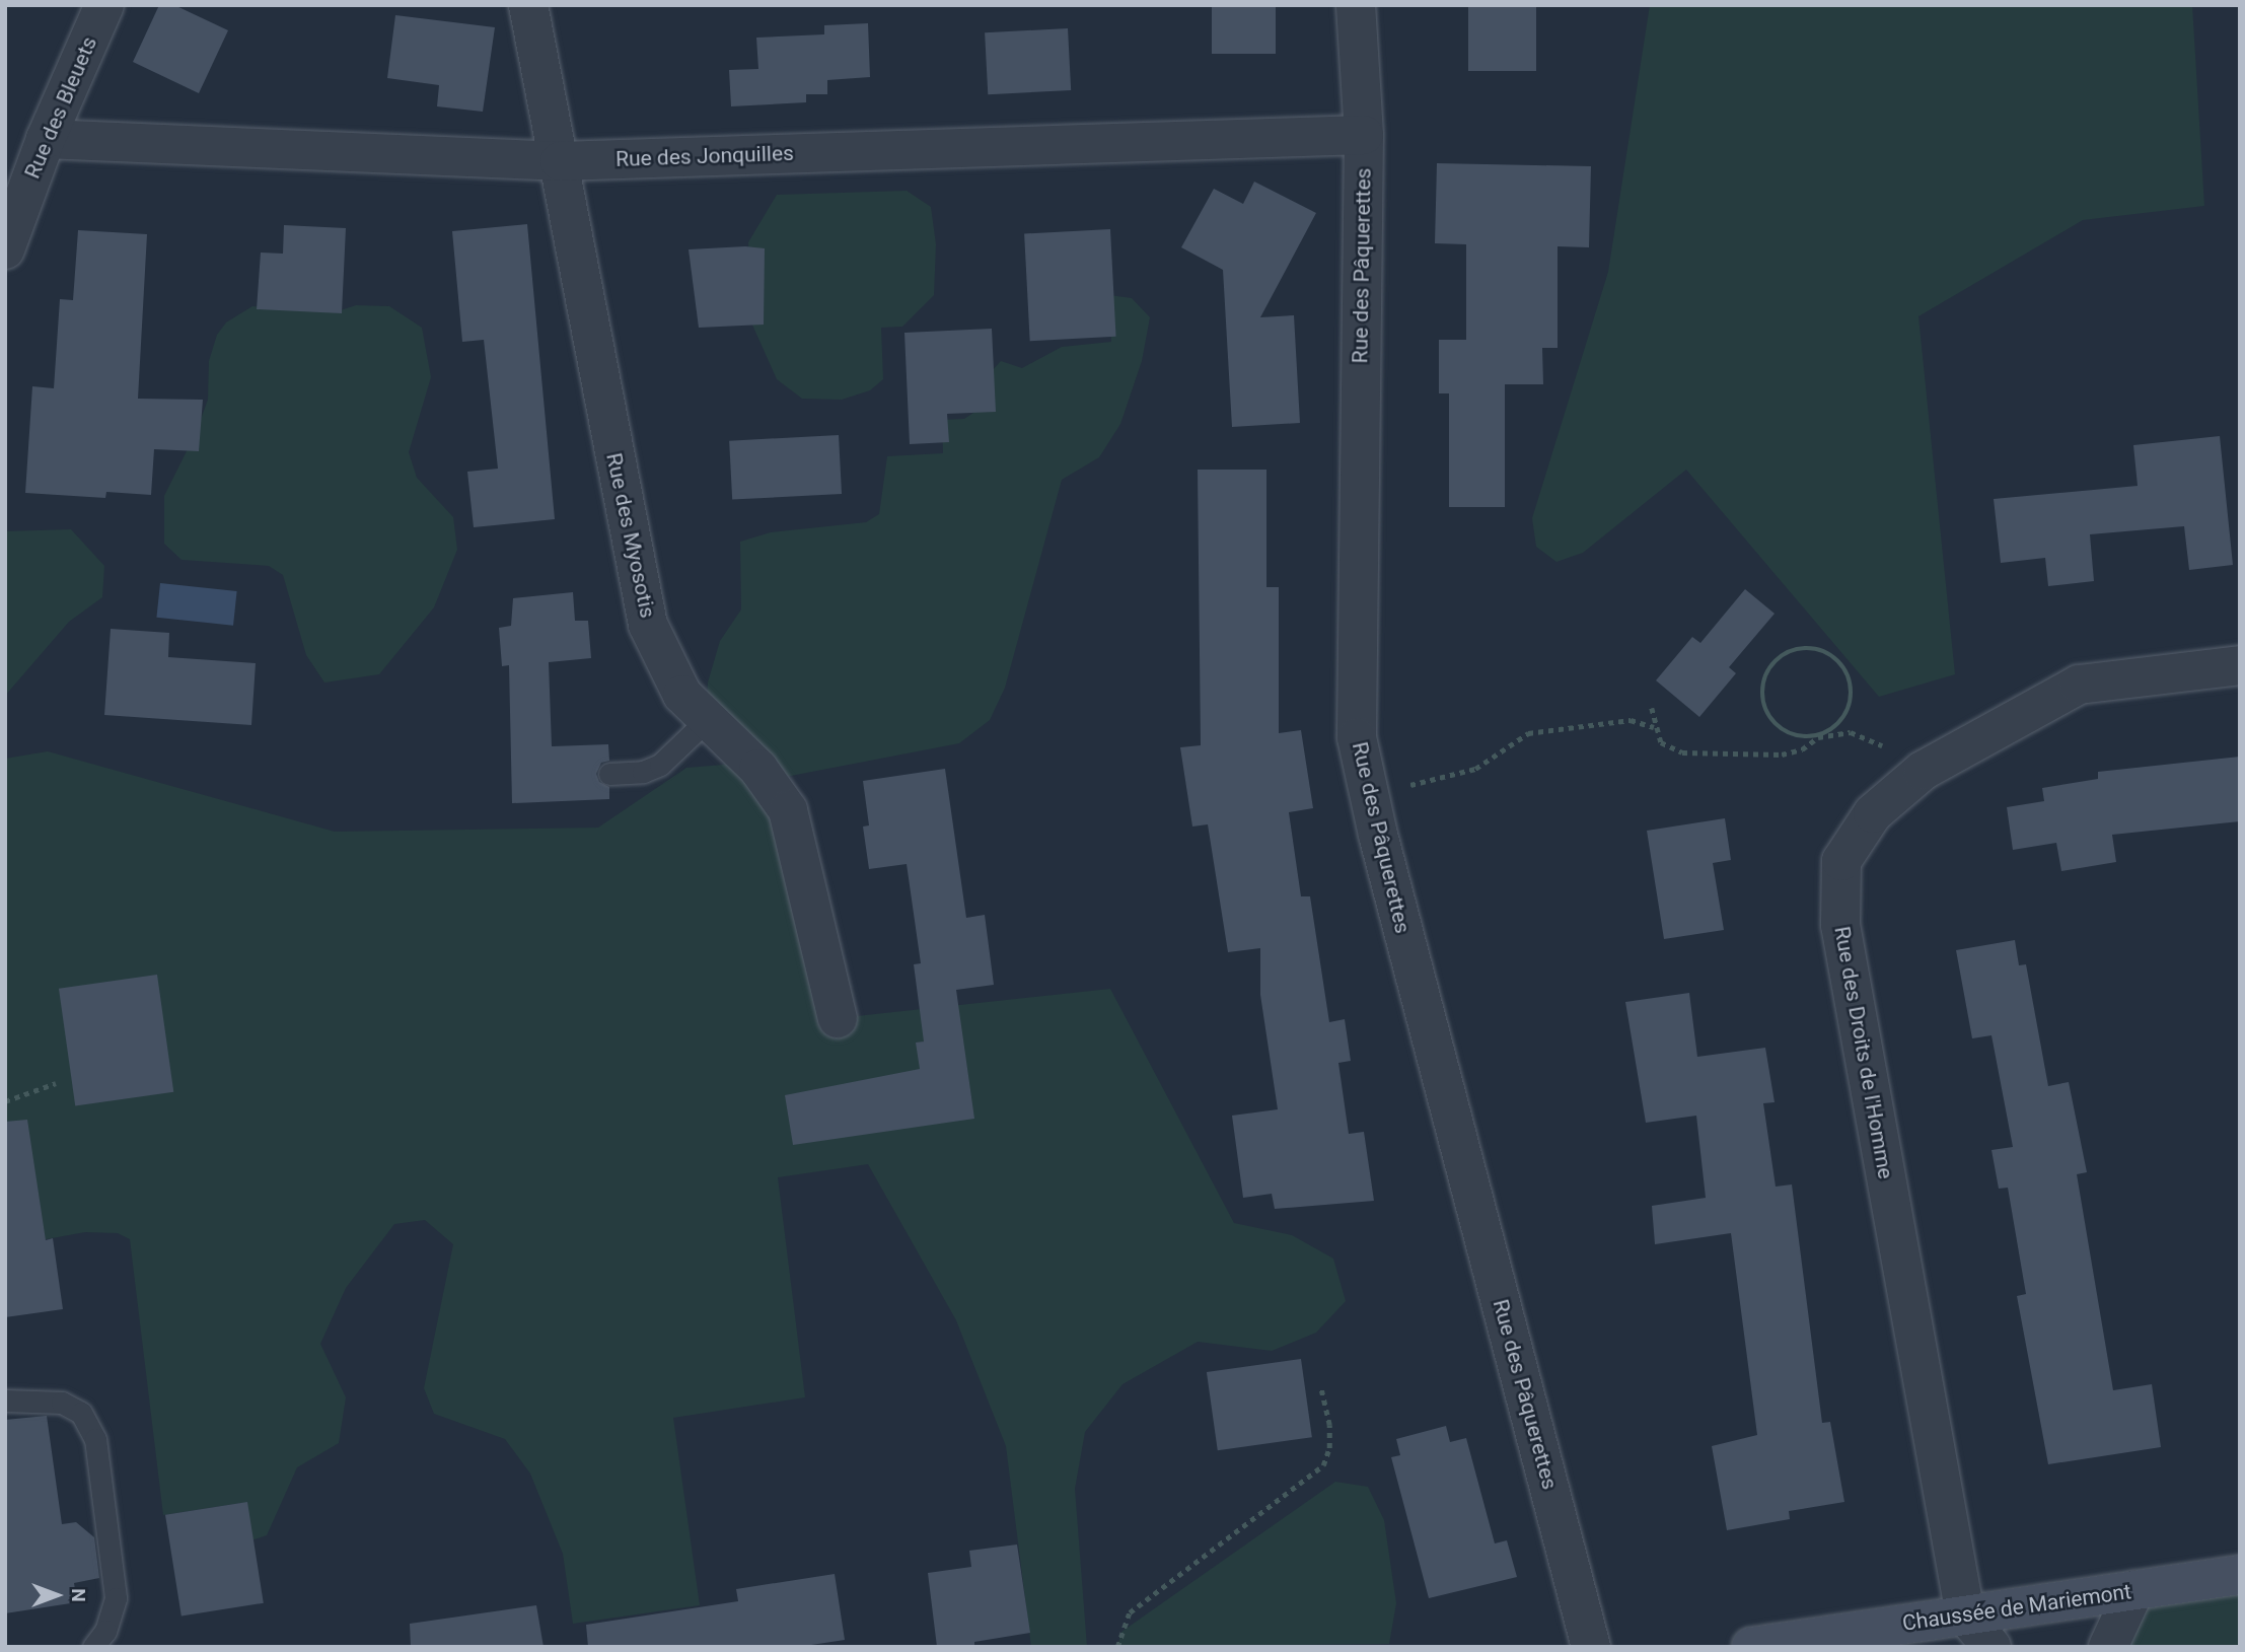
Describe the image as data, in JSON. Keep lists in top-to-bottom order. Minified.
{"streets":{"street":["Rue des Bleuets","Rue des Jonquilles","Rue des Pâquerettes","Rue des Myosotis","Rue des Droits de l'Homme","Chaussée de Mariemont"]},"crossings":[["Rue des Bleuets","Rue des Jonquilles"],["Rue des Jonquilles","Rue des Pâquerettes"],["Rue des Jonquilles","Rue des Myosotis"],["Rue des Droits de l'Homme","Chaussée de Mariemont"]],"north":"right"}
